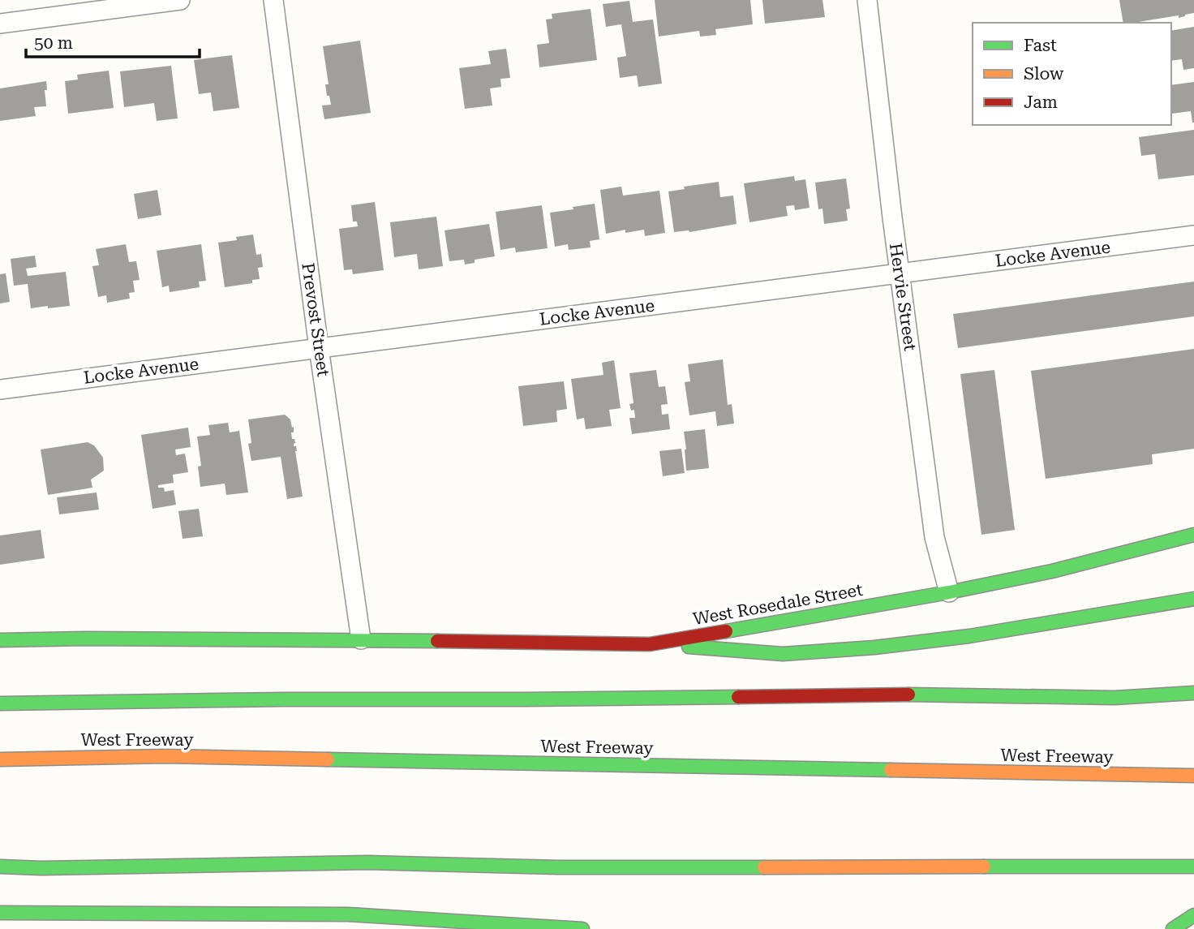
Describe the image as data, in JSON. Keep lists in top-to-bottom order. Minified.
{"streets":{"main road":["West Rosedale Street","West Freeway"],"street":["Locke Avenue","Hervie Street","Prevost Street"]},"crossings":[["Locke Avenue","Hervie Street"],["Locke Avenue","Prevost Street"],["Hervie Street","West Rosedale Street"],["Prevost Street","West Rosedale Street"]],"legend":["Fast","Slow","Jam"],"scale_bar":"50 m"}
